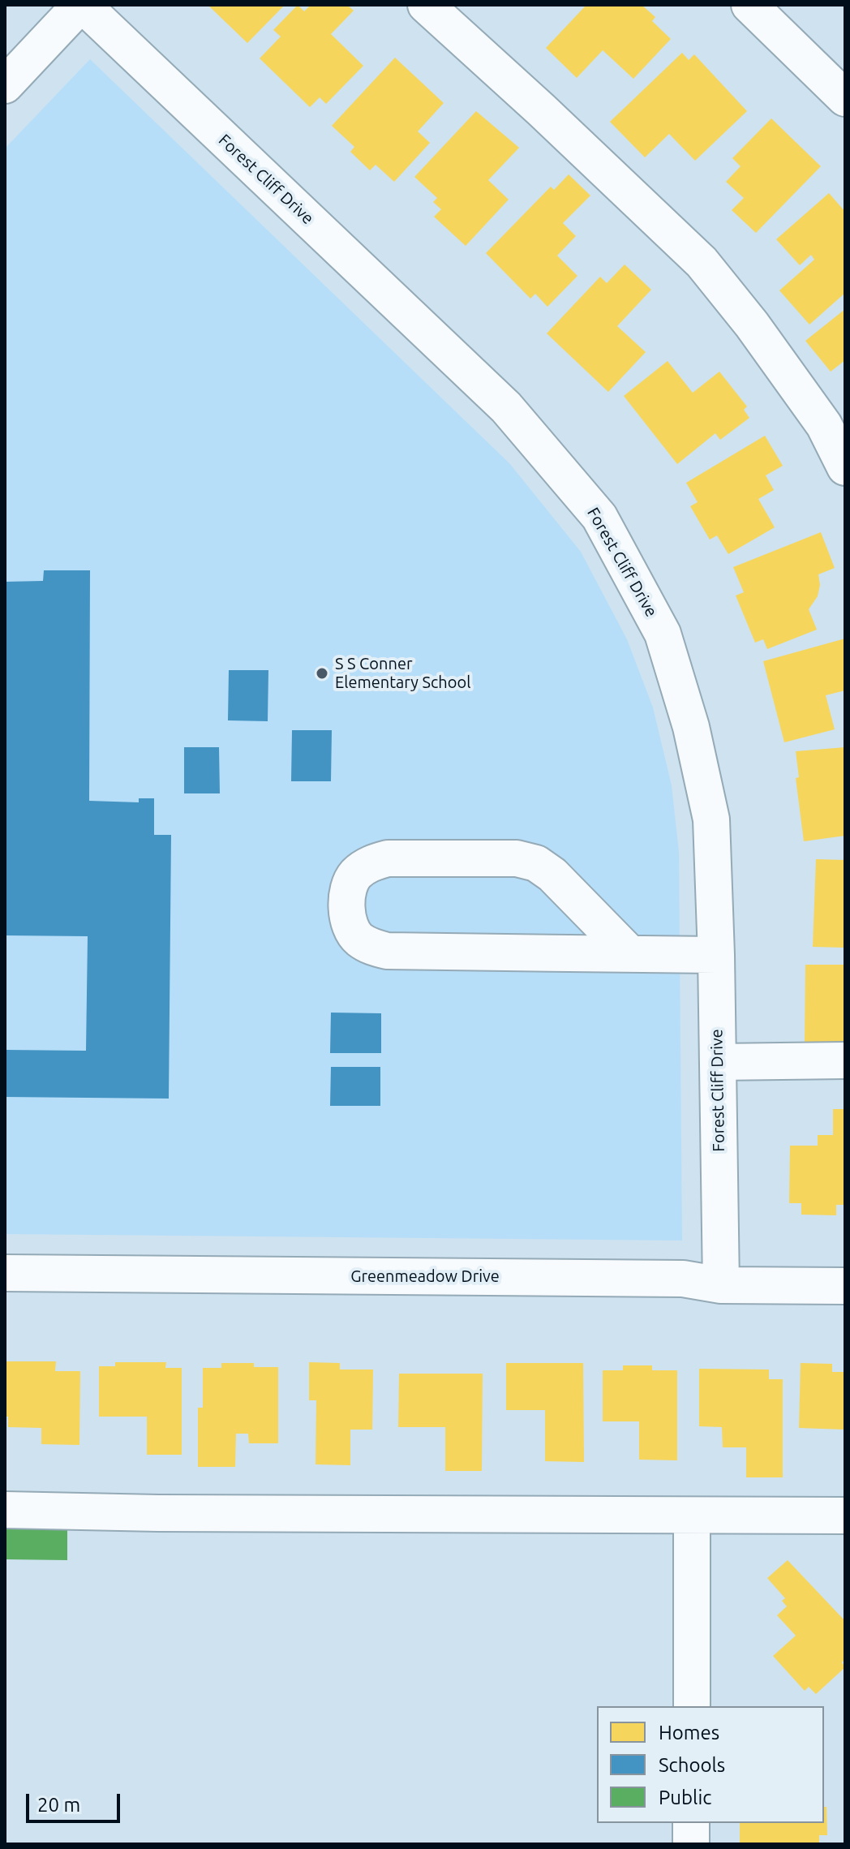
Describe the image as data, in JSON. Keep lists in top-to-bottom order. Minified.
{"streets":{"street":["Forest Cliff Drive","Greenmeadow Drive"]},"crossings":[["Forest Cliff Drive","Greenmeadow Drive"]],"places":["S S Conner Elementary School"],"legend":["Homes","Schools","Public"],"scale_bar":"20 m"}
